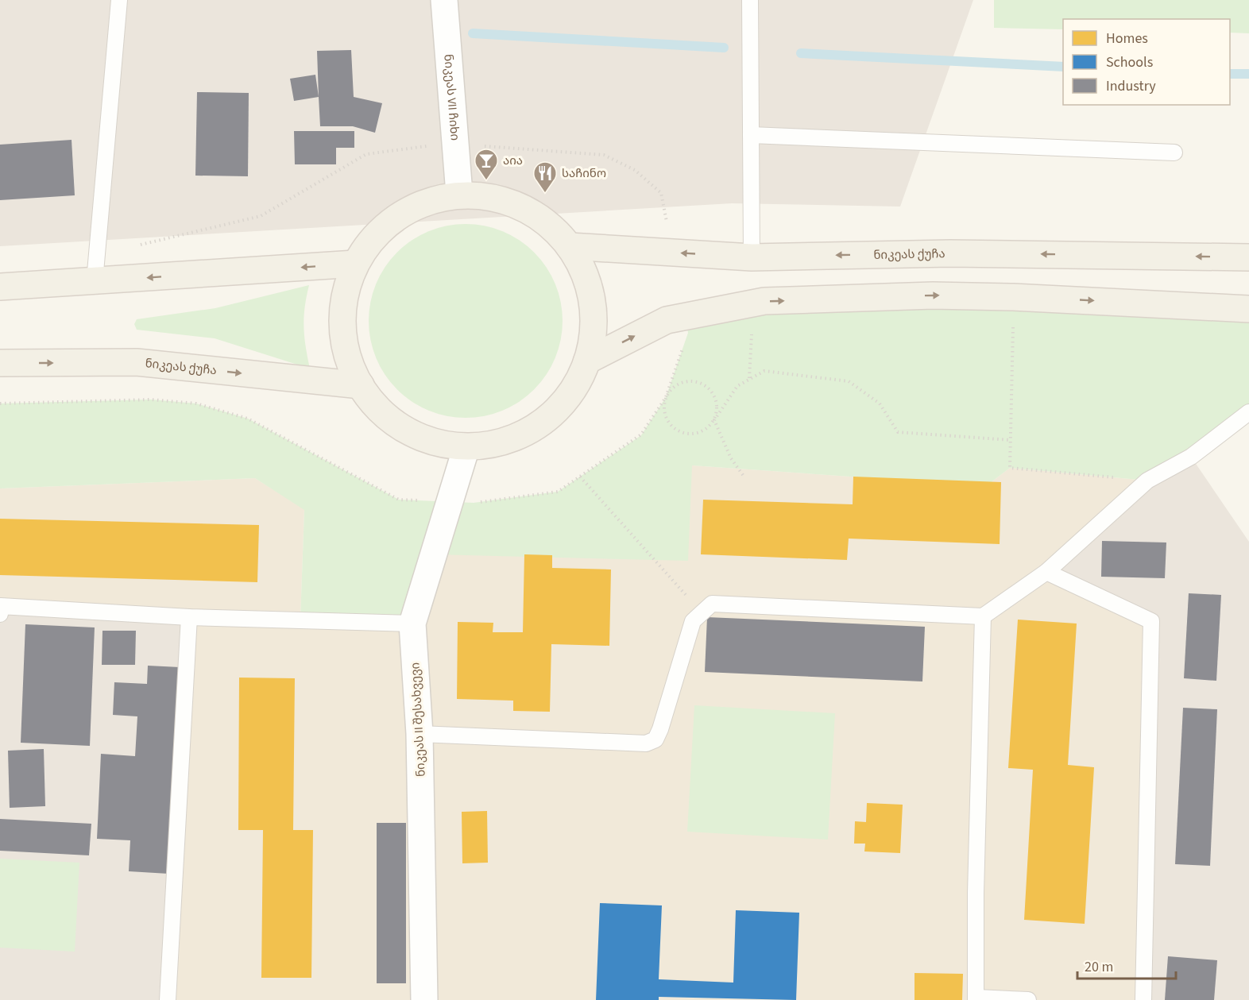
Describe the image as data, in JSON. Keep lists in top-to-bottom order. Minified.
{"streets":{"main road":["ნიკეას ქუჩა"],"street":["ნიკეას VII ჩიხი","ნიკეას II შესახვევი"]},"places":{"bar":["აია"],"restaurant":["საჩინო"]},"legend":["Homes","Schools","Industry"],"scale_bar":"20 m"}
